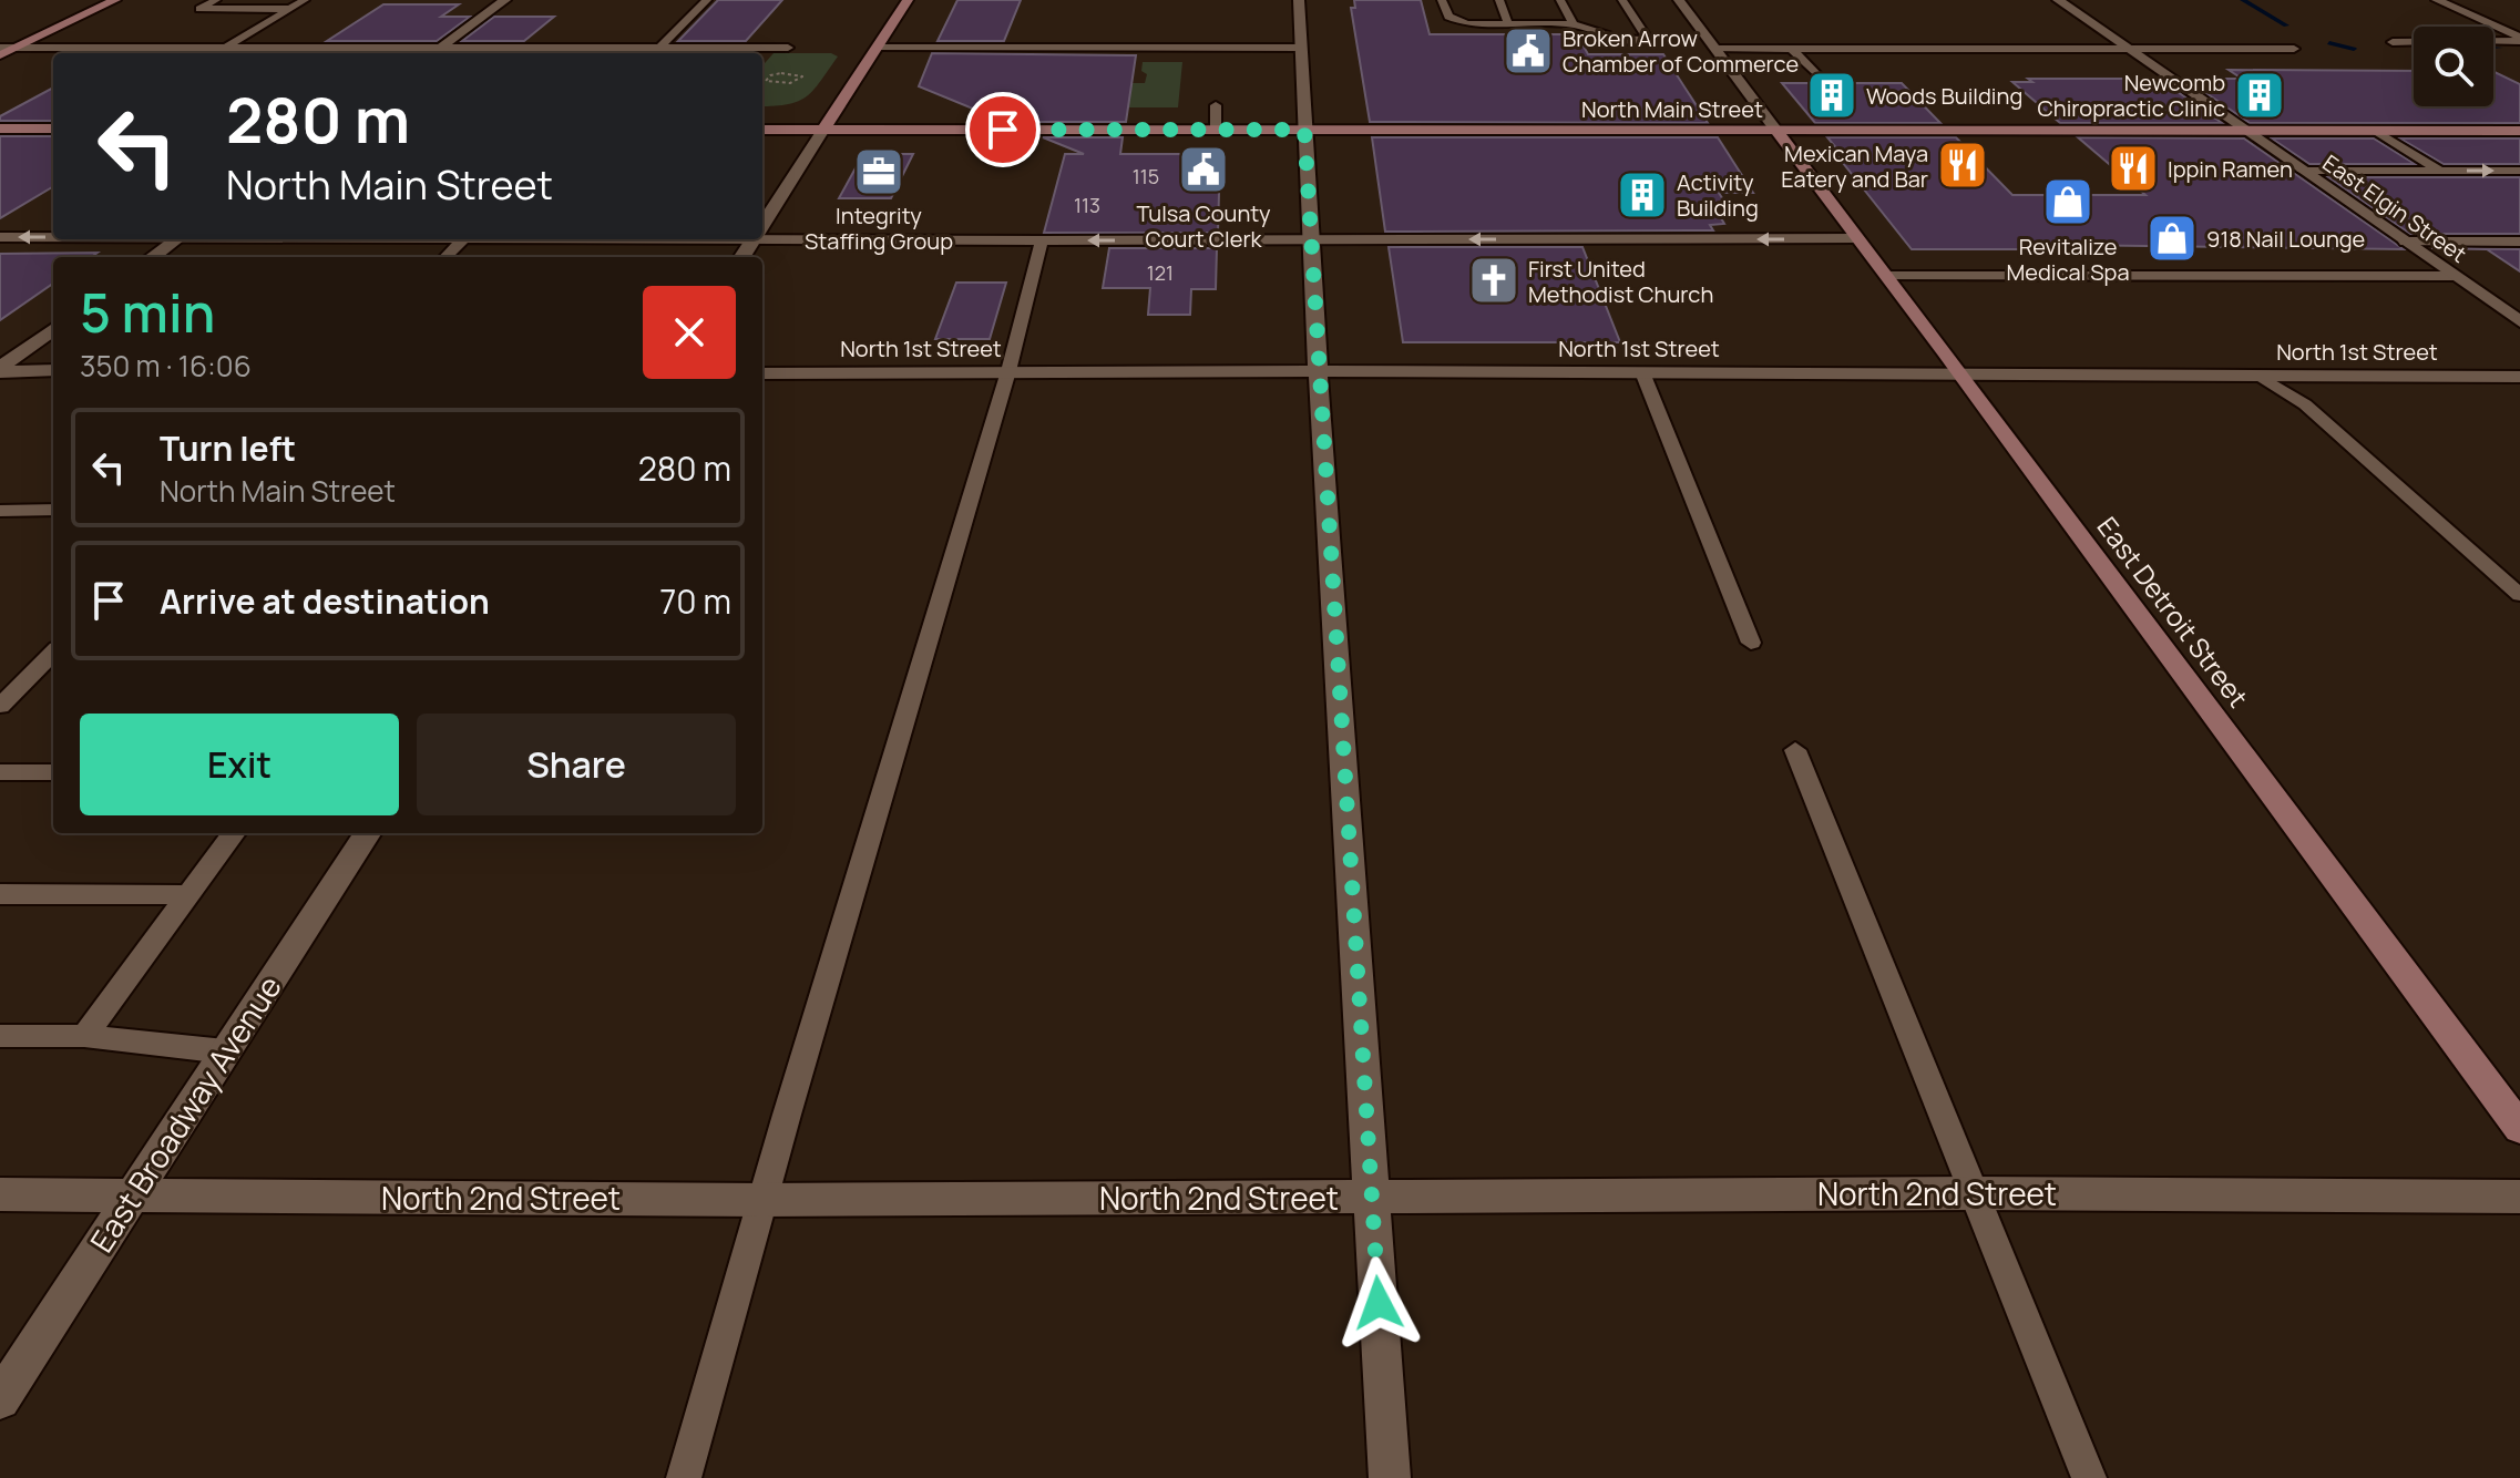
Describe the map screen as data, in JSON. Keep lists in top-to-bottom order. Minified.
{"streets":{"main road":["North Main Street","East Detroit Street"],"street":["East Elgin Street","North 1st Street","East Broadway Avenue","North 2nd Street"]},"crossings":[["North Main Street","East Elgin Street"],["North Main Street","East Detroit Street"],["North 1st Street","East Detroit Street"],["East Broadway Avenue","North 2nd Street"]],"places":{"public building":["Broken Arrow Chamber of Commerce","Tulsa County Court Clerk"],"building":["Woods Building","Newcomb Chiropractic Clinic","Activity Building"],"restaurant":["Mexican Maya Eatery and Bar","Ippin Ramen"],"office":["Integrity Staffing Group"],"shop":["Revitalize Medical Spa","918 Nail Lounge"],"church":["First United Methodist Church"]},"house_numbers":["115","113","121"],"page":{"turn":["280 m","North Main Street"],"heading":["5 min","350 m · 16:06"],"list":[{"name":"Turn left","note":"North Main Street","value":"280 m"},{"name":"Arrive at destination","value":"70 m"}],"buttons":["Exit","Share"]}}
